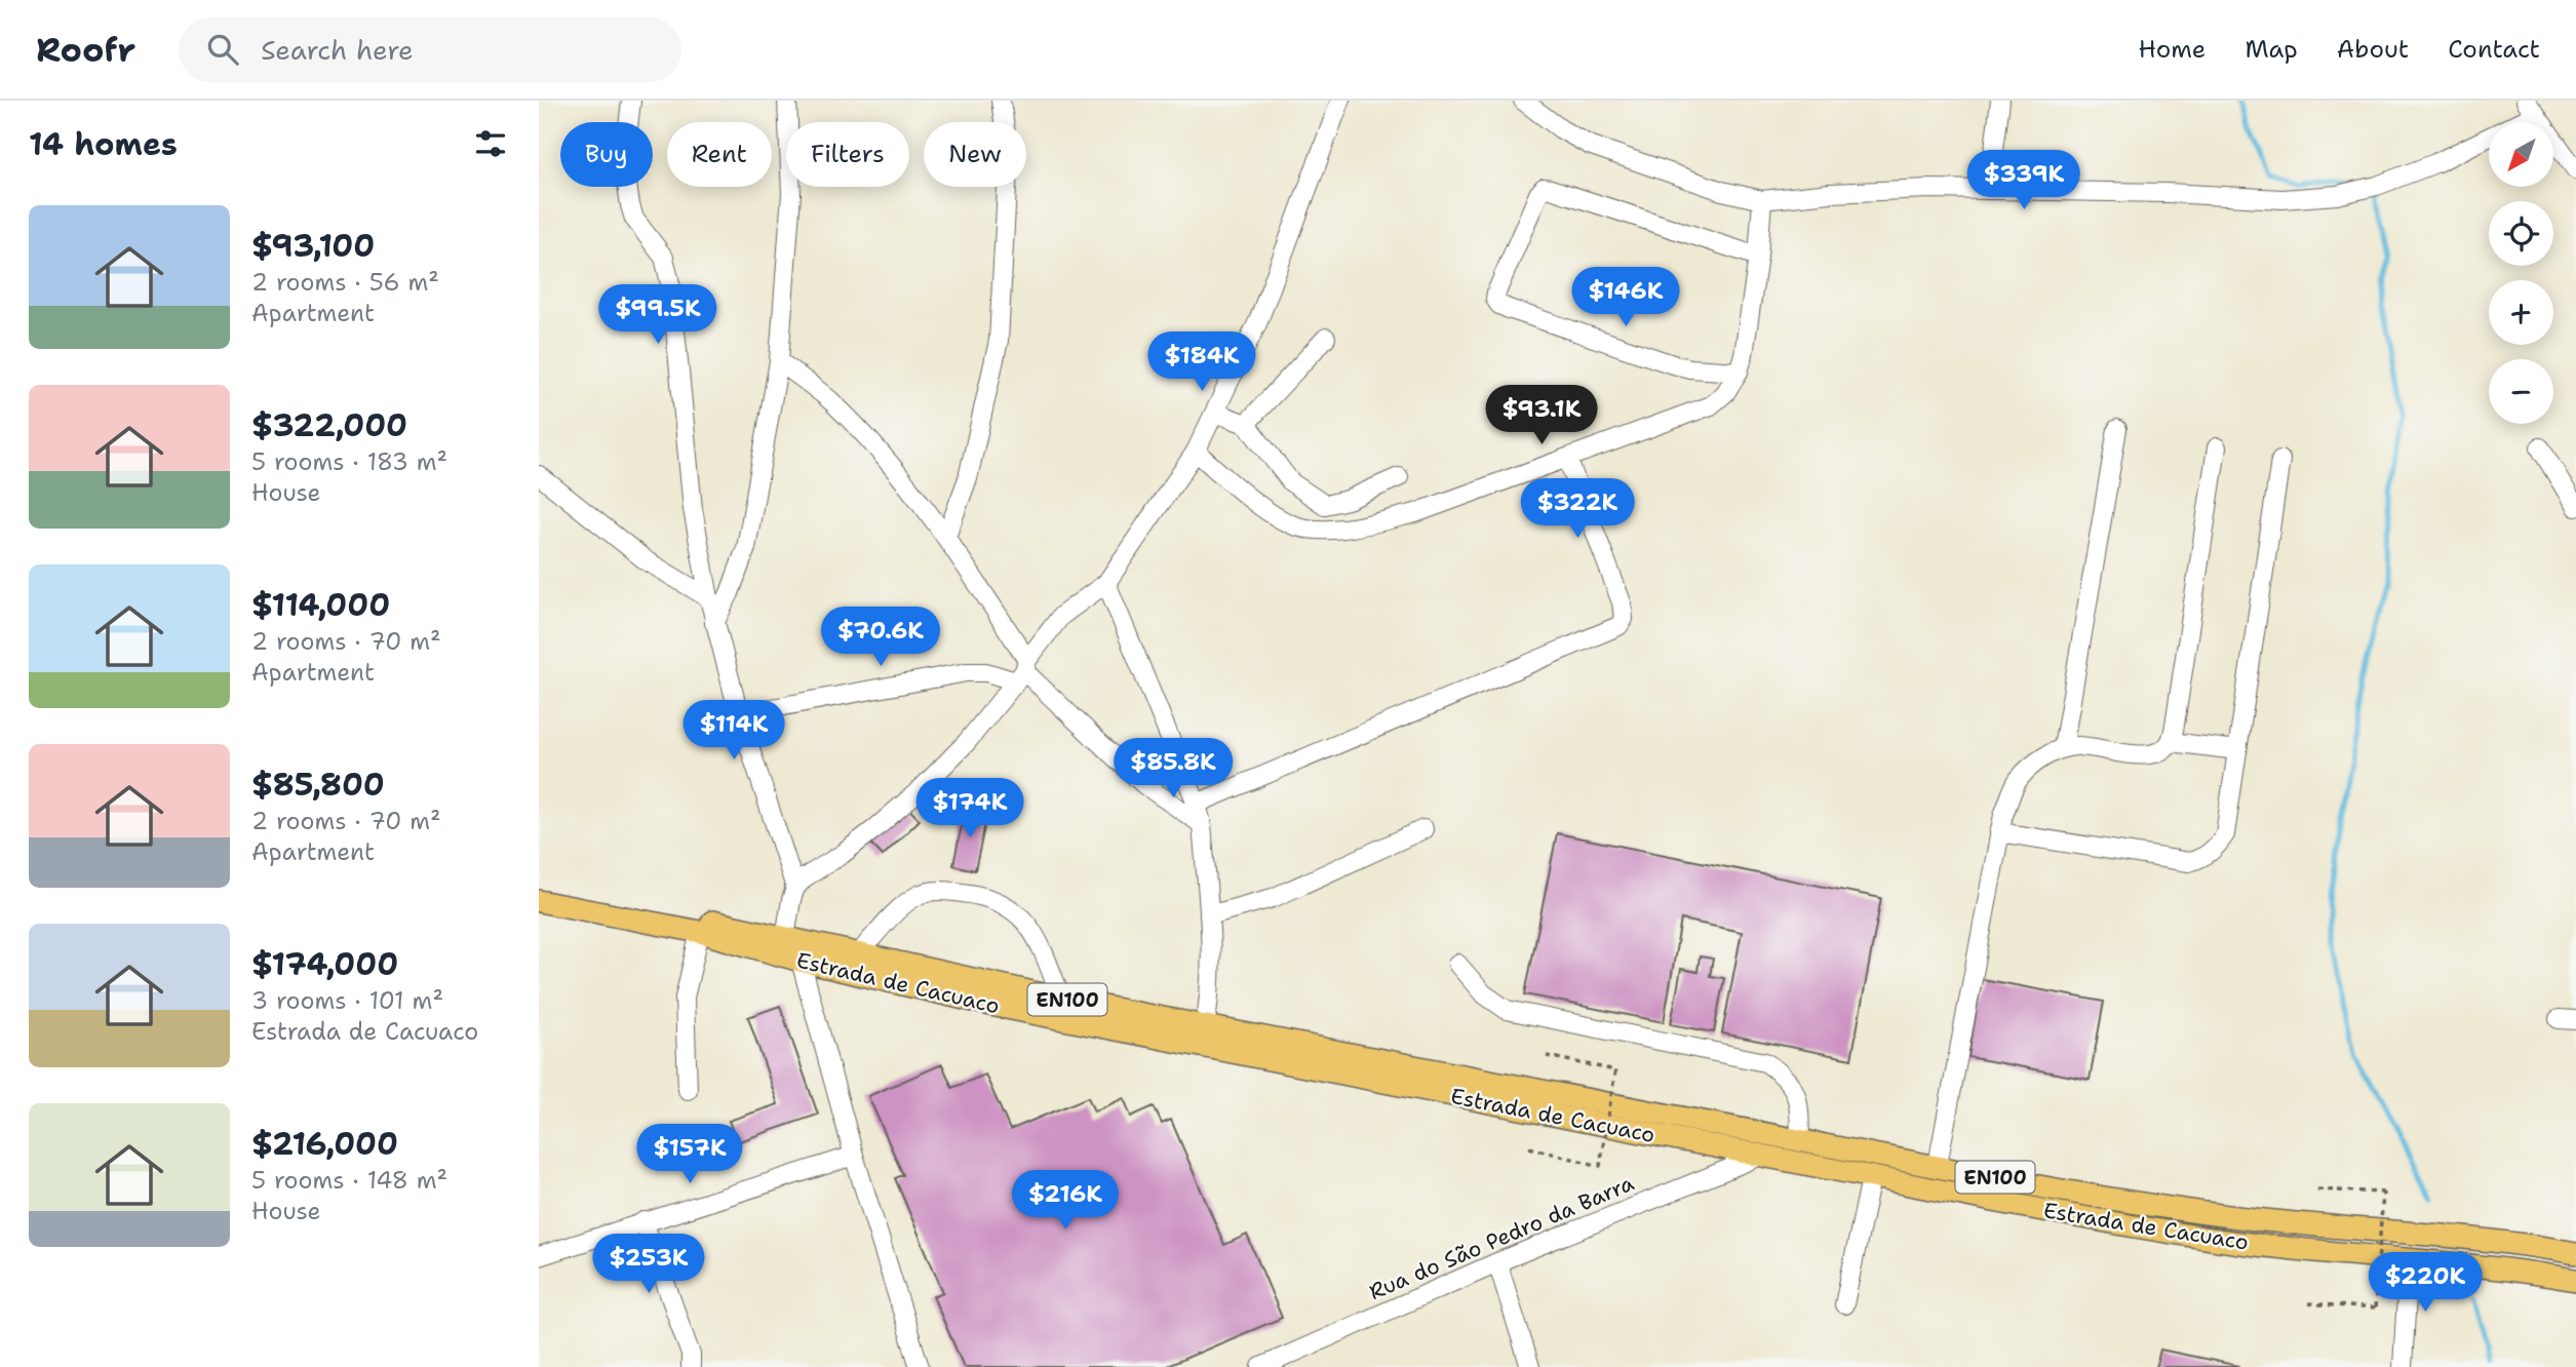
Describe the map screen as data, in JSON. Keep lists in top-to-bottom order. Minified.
{"streets":{"main road":["Estrada de Cacuaco","EN100"],"street":["Rua do São Pedro da Barra"]},"crossings":[["Estrada de Cacuaco","Rua do São Pedro da Barra"]],"north":"bottom left","page":{"header":"Roofr","search":"Search here","nav":["Home","Map","About","Contact"],"heading":"14 homes","map_buttons":["+","−"],"chip":["Buy","Rent","Filters","New"],"price":["$339K","$146K","$99.5K","$184K","$93.1K","$322K","$70.6K","$114K","$85.8K","$174K","$157K","$216K","$253K","$220K"],"list":[{"name":"$93,100","note":"2 rooms · 56 m² · Apartment"},{"name":"$322,000","note":"5 rooms · 183 m² · House"},{"name":"$114,000","note":"2 rooms · 70 m² · Apartment"},{"name":"$85,800","note":"2 rooms · 70 m² · Apartment"},{"name":"$174,000","note":"3 rooms · 101 m² · Estrada de Cacuaco"},{"name":"$216,000","note":"5 rooms · 148 m² · House"}]}}
